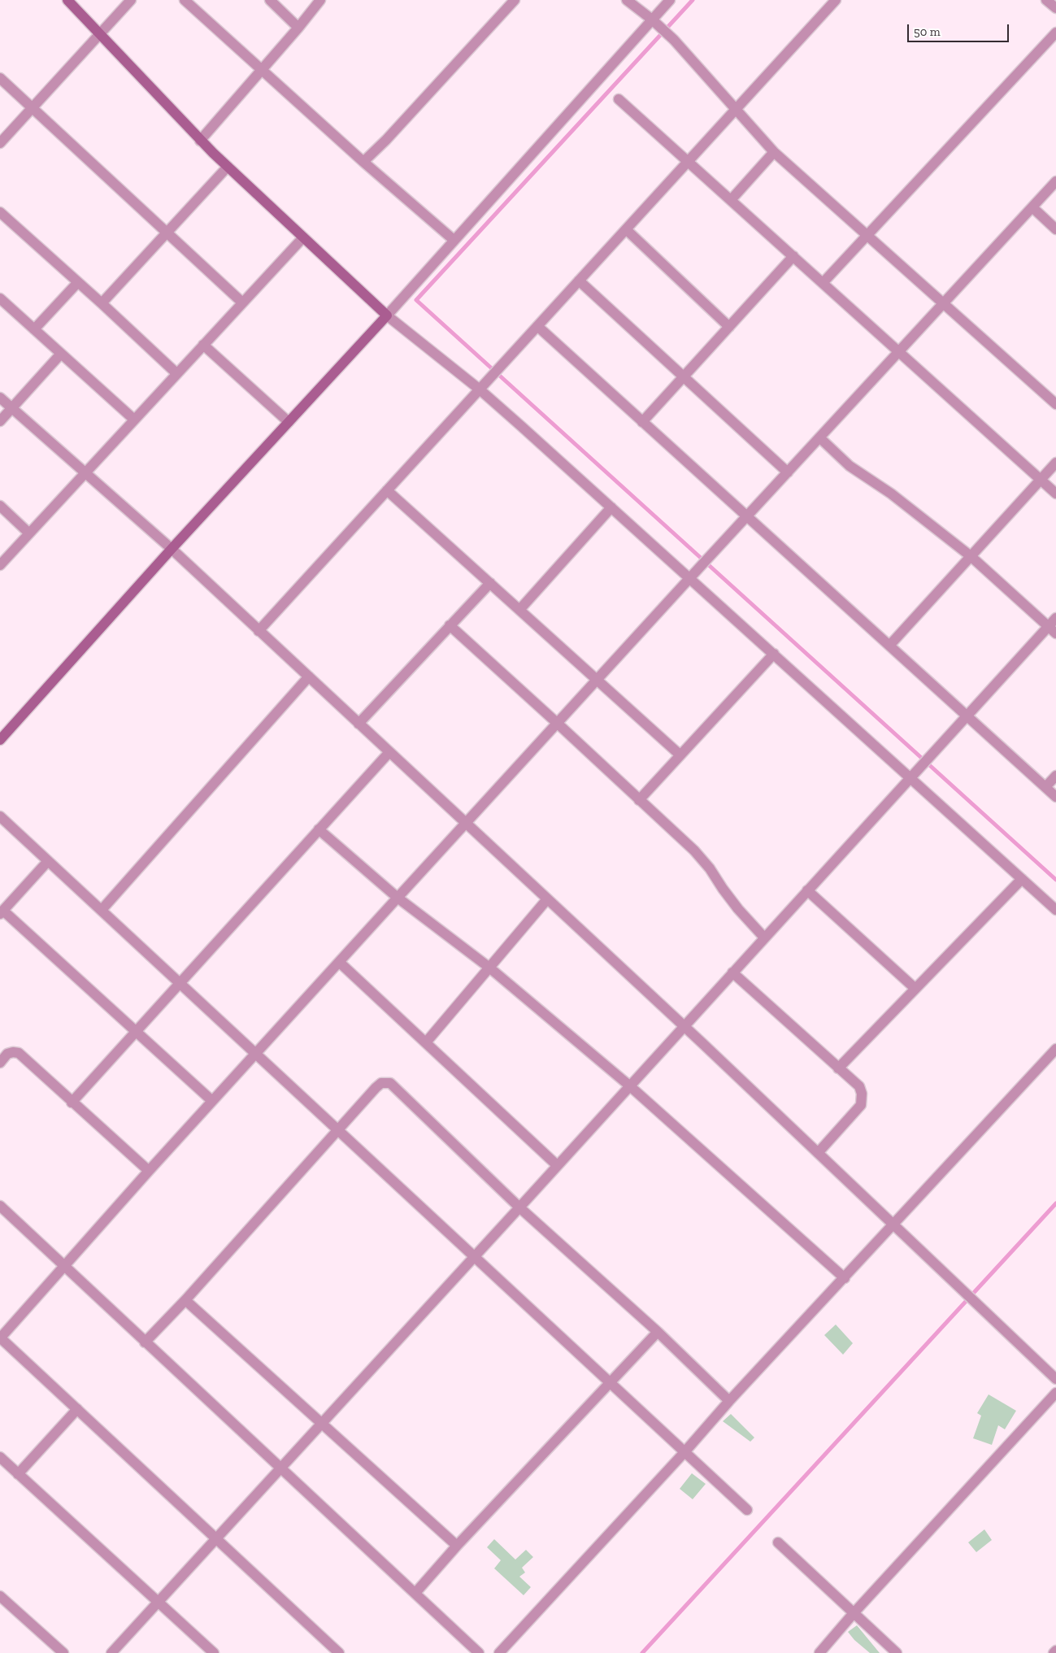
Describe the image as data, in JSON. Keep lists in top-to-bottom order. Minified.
{"scale_bar":"50 m"}
